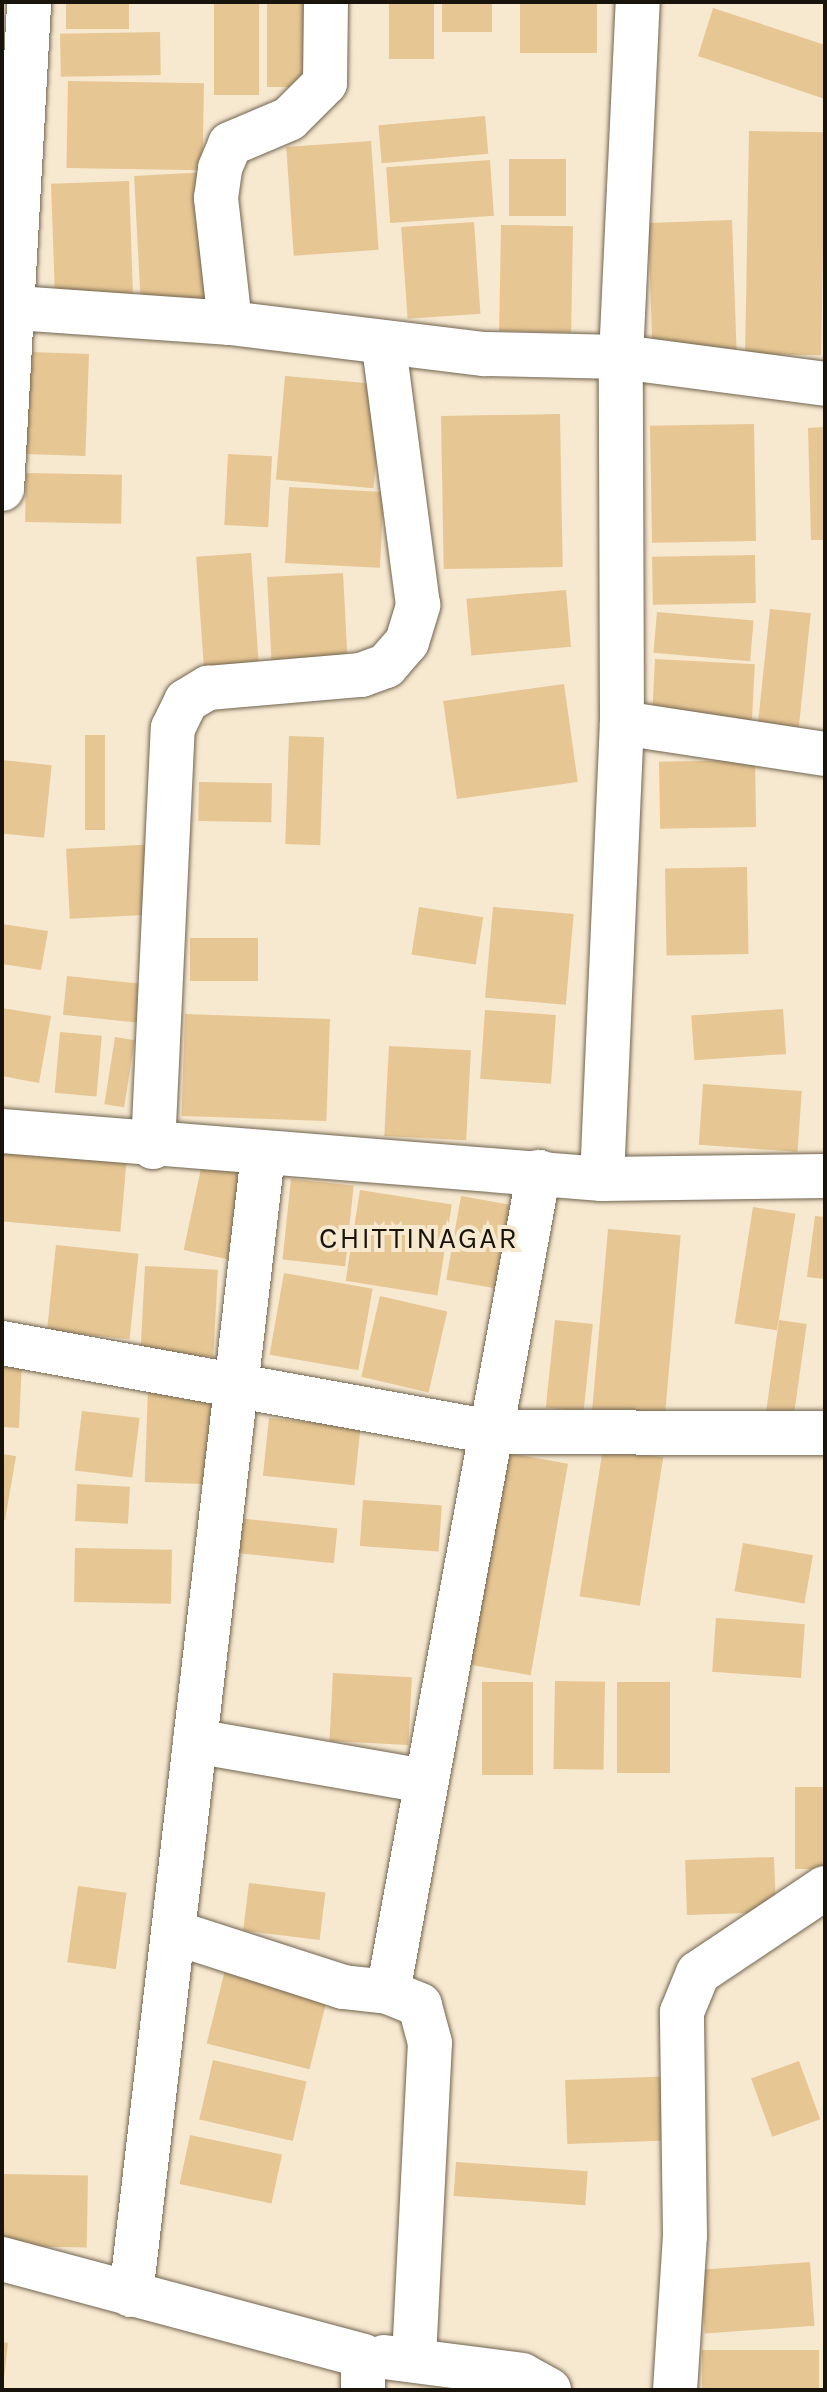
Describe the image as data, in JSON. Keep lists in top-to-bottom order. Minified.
{"districts":["CHITTINAGAR"]}
